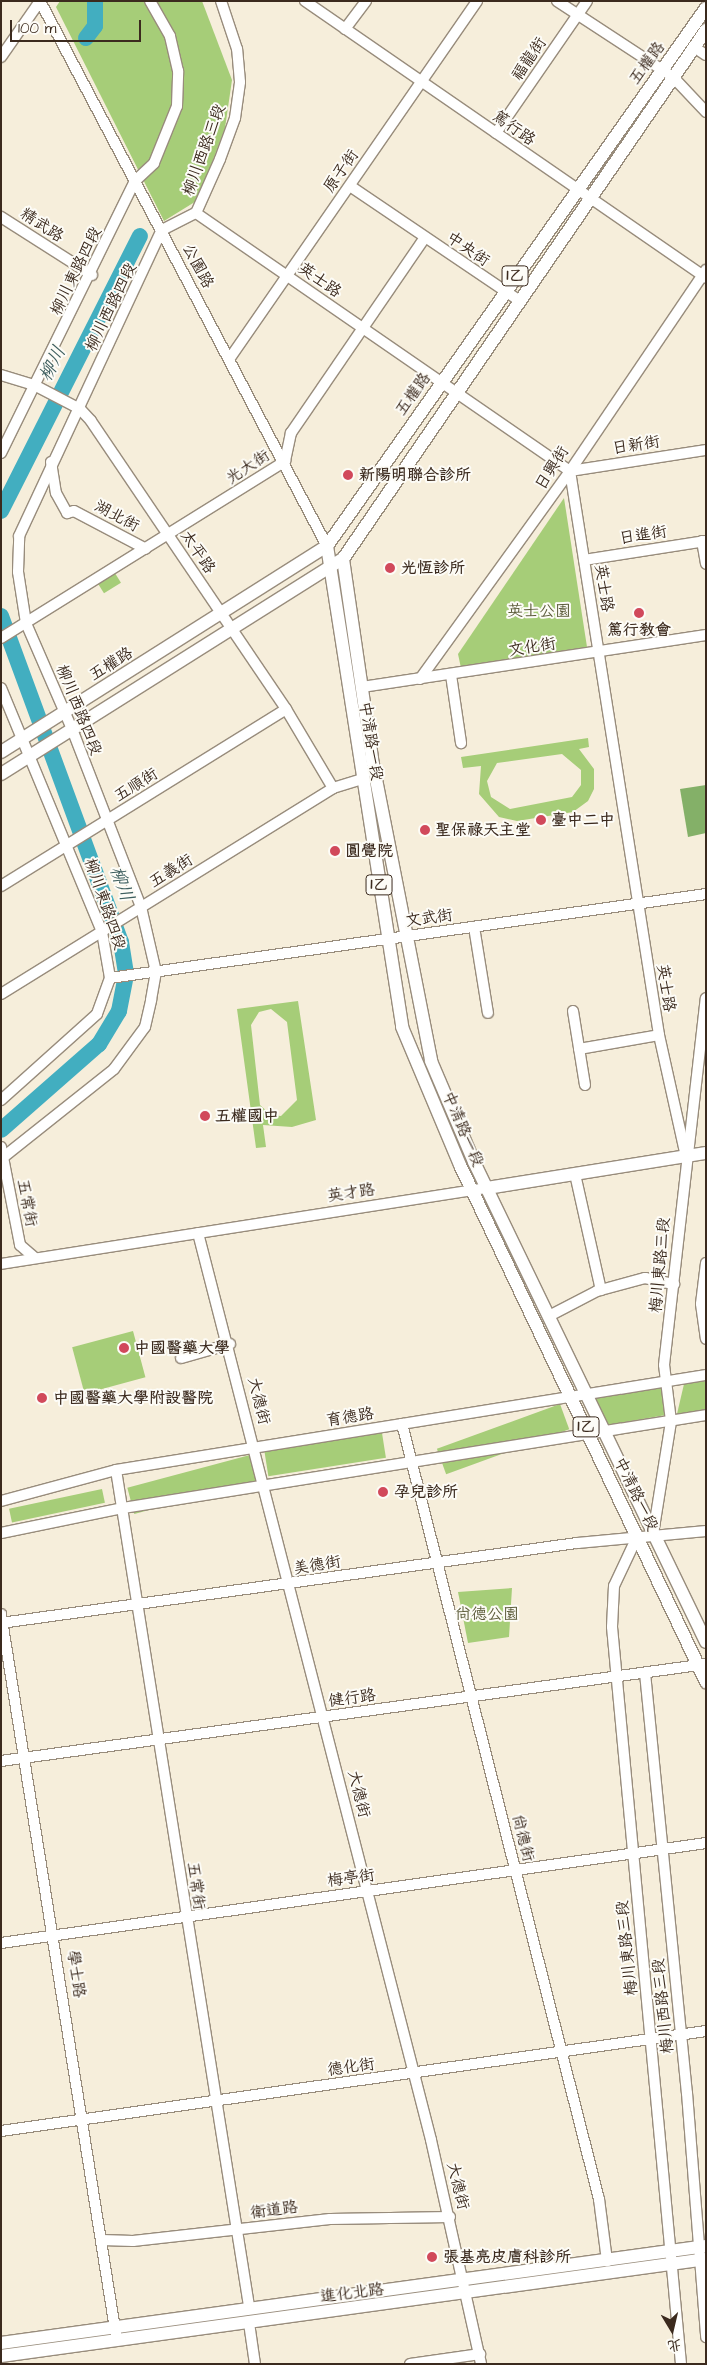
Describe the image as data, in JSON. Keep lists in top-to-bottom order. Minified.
{"streets":{"main road":["五權路","1乙","中清路一段","英才路","進化北路"],"street":["福龍街","篤行路","柳川西路三段","原子街","精武路","中央街","公園路","柳川東路四段","英士路","柳川西路四段","日新街","光大街","日興街","湖北街","日進街","太平路","文化街","五順街","五義街","文武街","五常街","梅川東路三段","大德街","育德路","美德街","健行路","尚德街","梅亭街","學士路","梅川西路三段","德化街","衛道路"]},"crossings":[["福龍街","篤行路"],["五權路","篤行路"],["五權路","中央街"],["五權路","公園路"],["五權路","柳川東路四段"],["五權路","英士路"],["五權路","柳川西路四段"],["五權路","太平路"],["五權路","中清路一段"],["篤行路","原子街"],["篤行路","日興街"],["柳川西路三段","公園路"],["柳川西路三段","英士路"],["柳川西路三段","柳川西路四段"],["原子街","中央街"],["原子街","公園路"],["原子街","英士路"],["精武路","柳川東路四段"],["中央街","光大街"],["公園路","柳川東路四段"],["公園路","柳川西路四段"],["公園路","光大街"],["公園路","中清路一段"],["柳川東路四段","五順街"],["柳川東路四段","五義街"],["柳川東路四段","文武街"],["英士路","日新街"],["英士路","光大街"],["英士路","日興街"],["英士路","日進街"],["英士路","文化街"],["英士路","文武街"],["英士路","英才路"],["英士路","梅川東路三段"],["柳川西路四段","光大街"],["柳川西路四段","湖北街"],["柳川西路四段","太平路"],["柳川西路四段","五順街"],["柳川西路四段","五義街"],["柳川西路四段","文武街"],["柳川西路四段","五常街"],["日新街","日興街"],["光大街","湖北街"],["光大街","太平路"],["日興街","文化街"],["太平路","五順街"],["太平路","五義街"],["文化街","中清路一段"],["中清路一段","五義街"],["中清路一段","文武街"],["中清路一段","英才路"],["中清路一段","梅川東路三段"],["中清路一段","育德路"],["中清路一段","美德街"],["中清路一段","健行路"],["英才路","五常街"],["英才路","梅川東路三段"],["英才路","大德街"],["五常街","育德路"],["五常街","美德街"],["五常街","健行路"],["五常街","梅亭街"],["五常街","德化街"],["五常街","衛道路"],["五常街","進化北路"],["梅川東路三段","育德路"],["梅川東路三段","美德街"],["梅川東路三段","健行路"],["梅川東路三段","梅亭街"],["梅川東路三段","德化街"],["梅川東路三段","進化北路"],["大德街","育德路"],["大德街","美德街"],["大德街","健行路"],["大德街","梅亭街"],["大德街","德化街"],["大德街","衛道路"],["大德街","進化北路"],["育德路","尚德街"],["美德街","尚德街"],["美德街","學士路"],["健行路","尚德街"],["健行路","學士路"],["健行路","梅川西路三段"],["尚德街","梅亭街"],["尚德街","德化街"],["尚德街","進化北路"],["梅亭街","學士路"],["梅亭街","梅川西路三段"],["學士路","德化街"],["學士路","衛道路"],["學士路","進化北路"],["梅川西路三段","德化街"],["梅川西路三段","進化北路"]],"water":["柳川"],"parks":["英士公園","尚德公園"],"places":["新陽明聯合診所","光恆診所","篤行教會","臺中二中","聖保祿天主堂","圓覺院","五權國中","中國醫藥大學","中國醫藥大學附設醫院","孕兒診所","張基亮皮膚科診所"],"scale_bar":"100 m","north":"bottom"}
